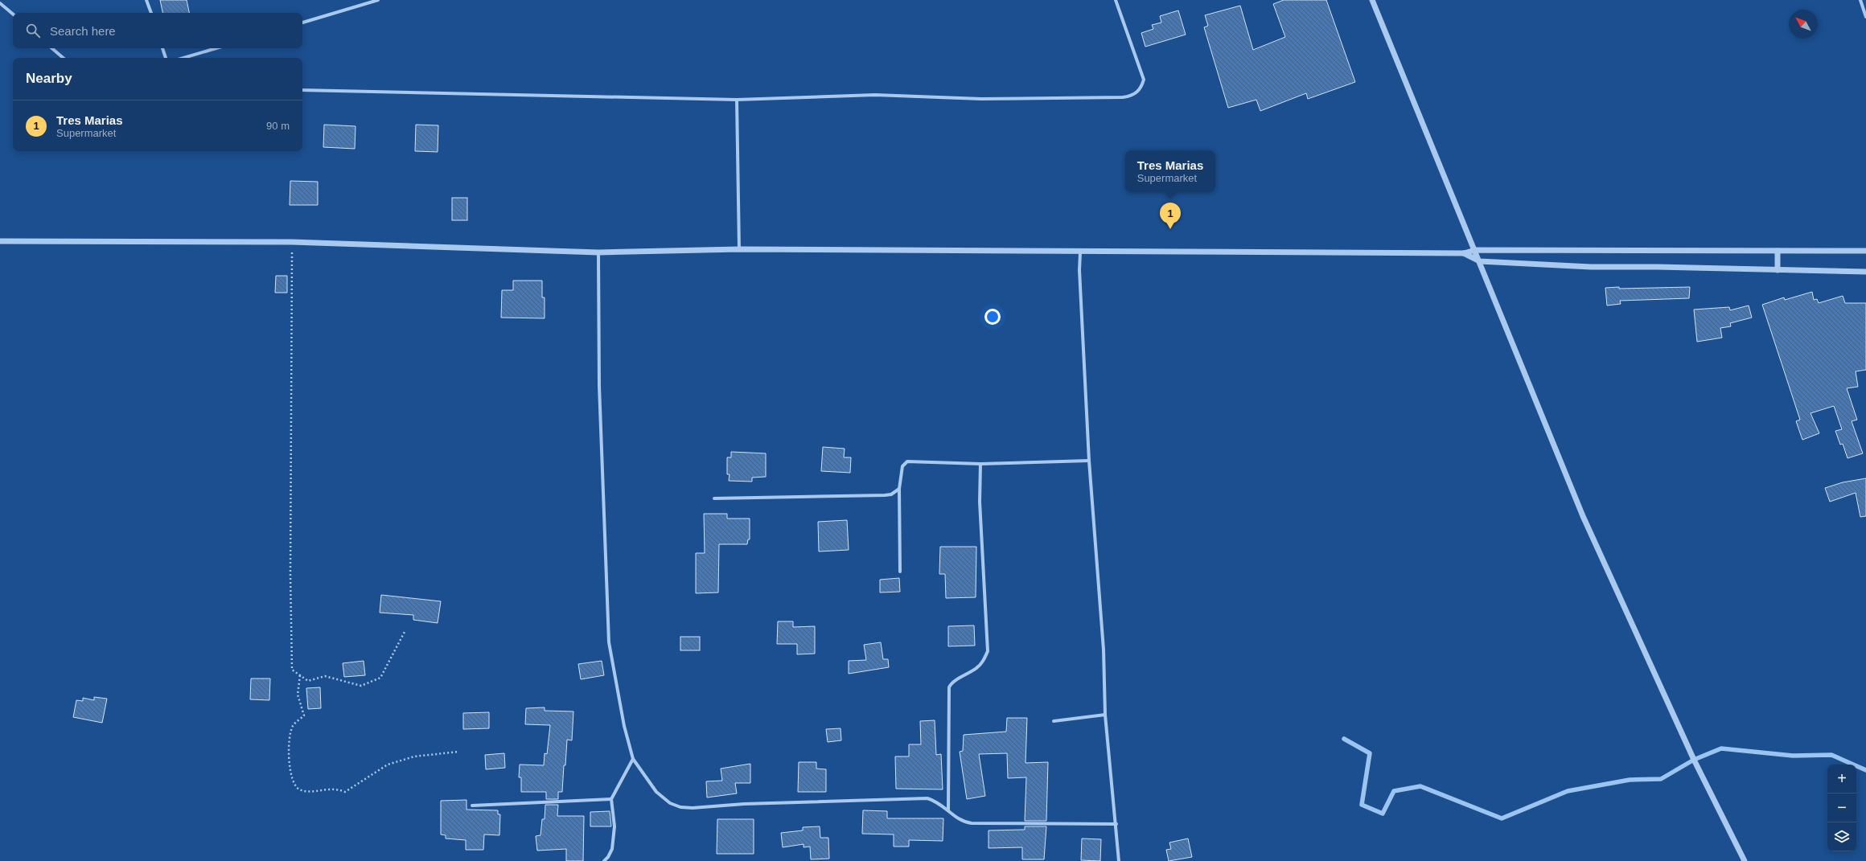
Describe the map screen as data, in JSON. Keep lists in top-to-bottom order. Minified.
{"north":"top left","page":{"search":"Search here","heading":"Nearby","list":[{"mark":"1","name":"Tres Marias","note":"Supermarket","value":"90 m"}],"popup":["Tres Marias","Supermarket"],"pins":"1","map_buttons":["+","−"]}}
